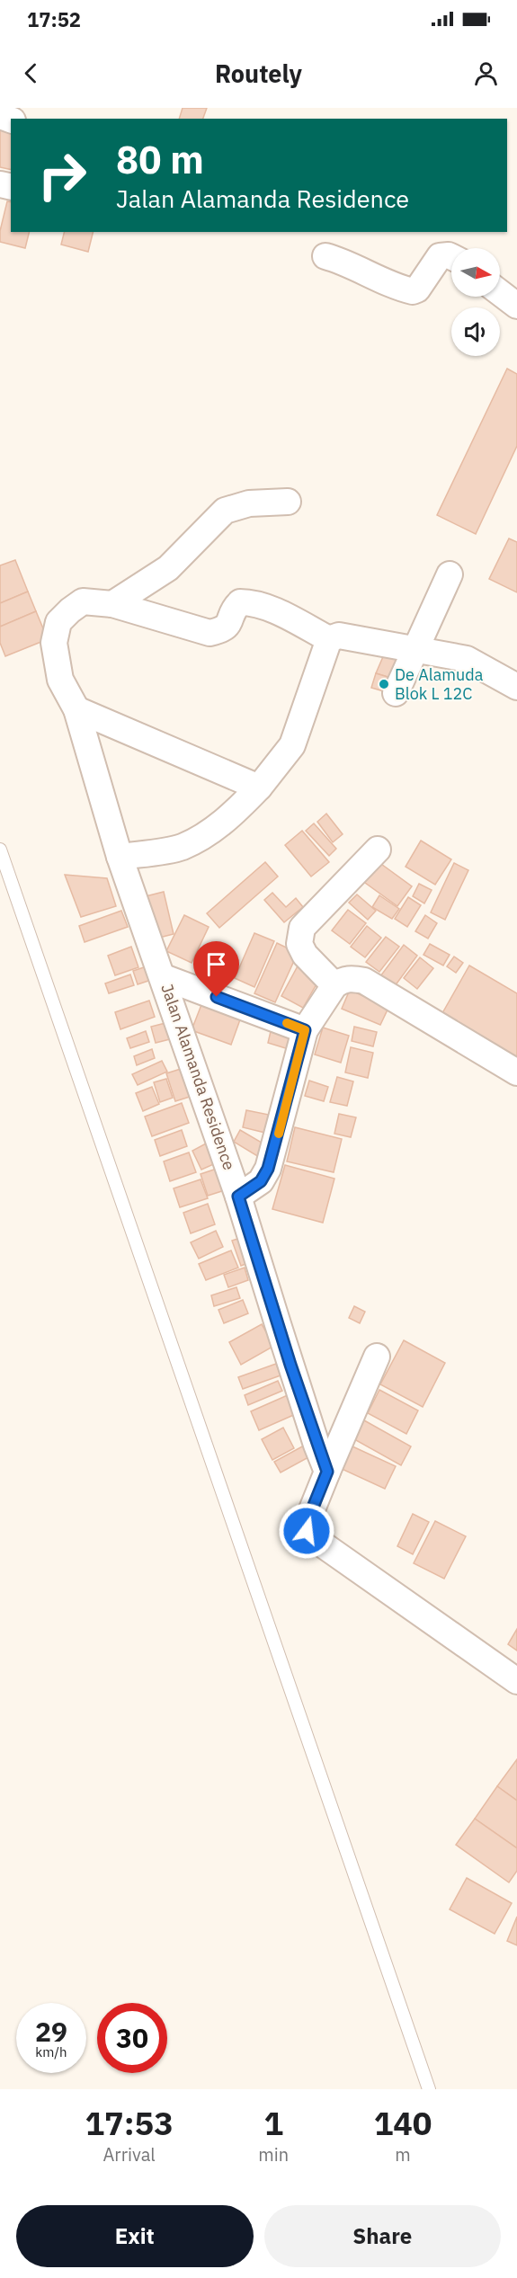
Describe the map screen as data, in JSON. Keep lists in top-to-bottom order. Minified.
{"streets":{"street":["Jalan Alamanda Residence"]},"places":["De Alamuda Blok L 12C"],"north":"right","page":{"status":"17:52","header":"Routely","turn":["80 m","Jalan Alamanda Residence"],"speed":"29 km/h","limit":"30","eta":["17:53","Arrival","1","min","140","m"],"buttons":["Exit","Share"]}}
